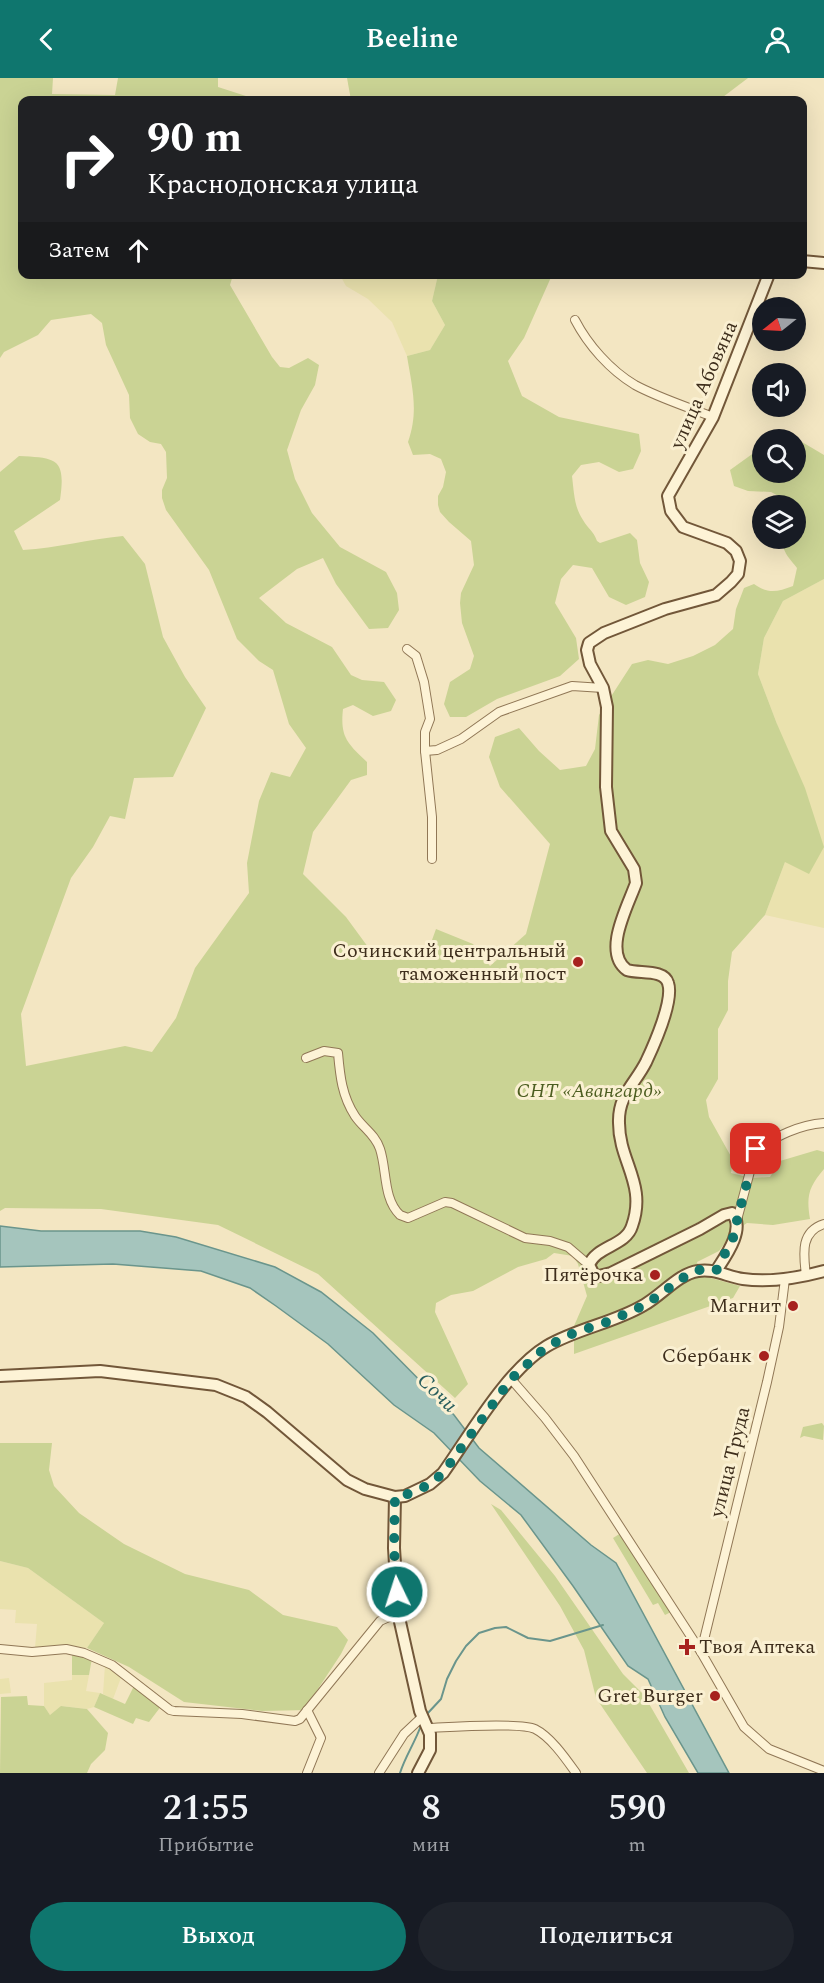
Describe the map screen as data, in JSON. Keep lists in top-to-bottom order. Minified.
{"streets":{"street":["улица Абовяна","улица Труда"]},"water":["Сочи"],"parks":["СНТ «Авангард»"],"places":{"other":["Сочинский центральный таможенный пост","Пятёрочка","Магнит","Сбербанк","Gret Burger"],"health":["Твоя Аптека"]},"north":"left","page":{"header":"Beeline","turn":["90 m","Краснодонская улица"],"then":"Затем","eta":["21:55","Прибытие","8","мин","590","m"],"buttons":["Выход","Поделиться"]}}
